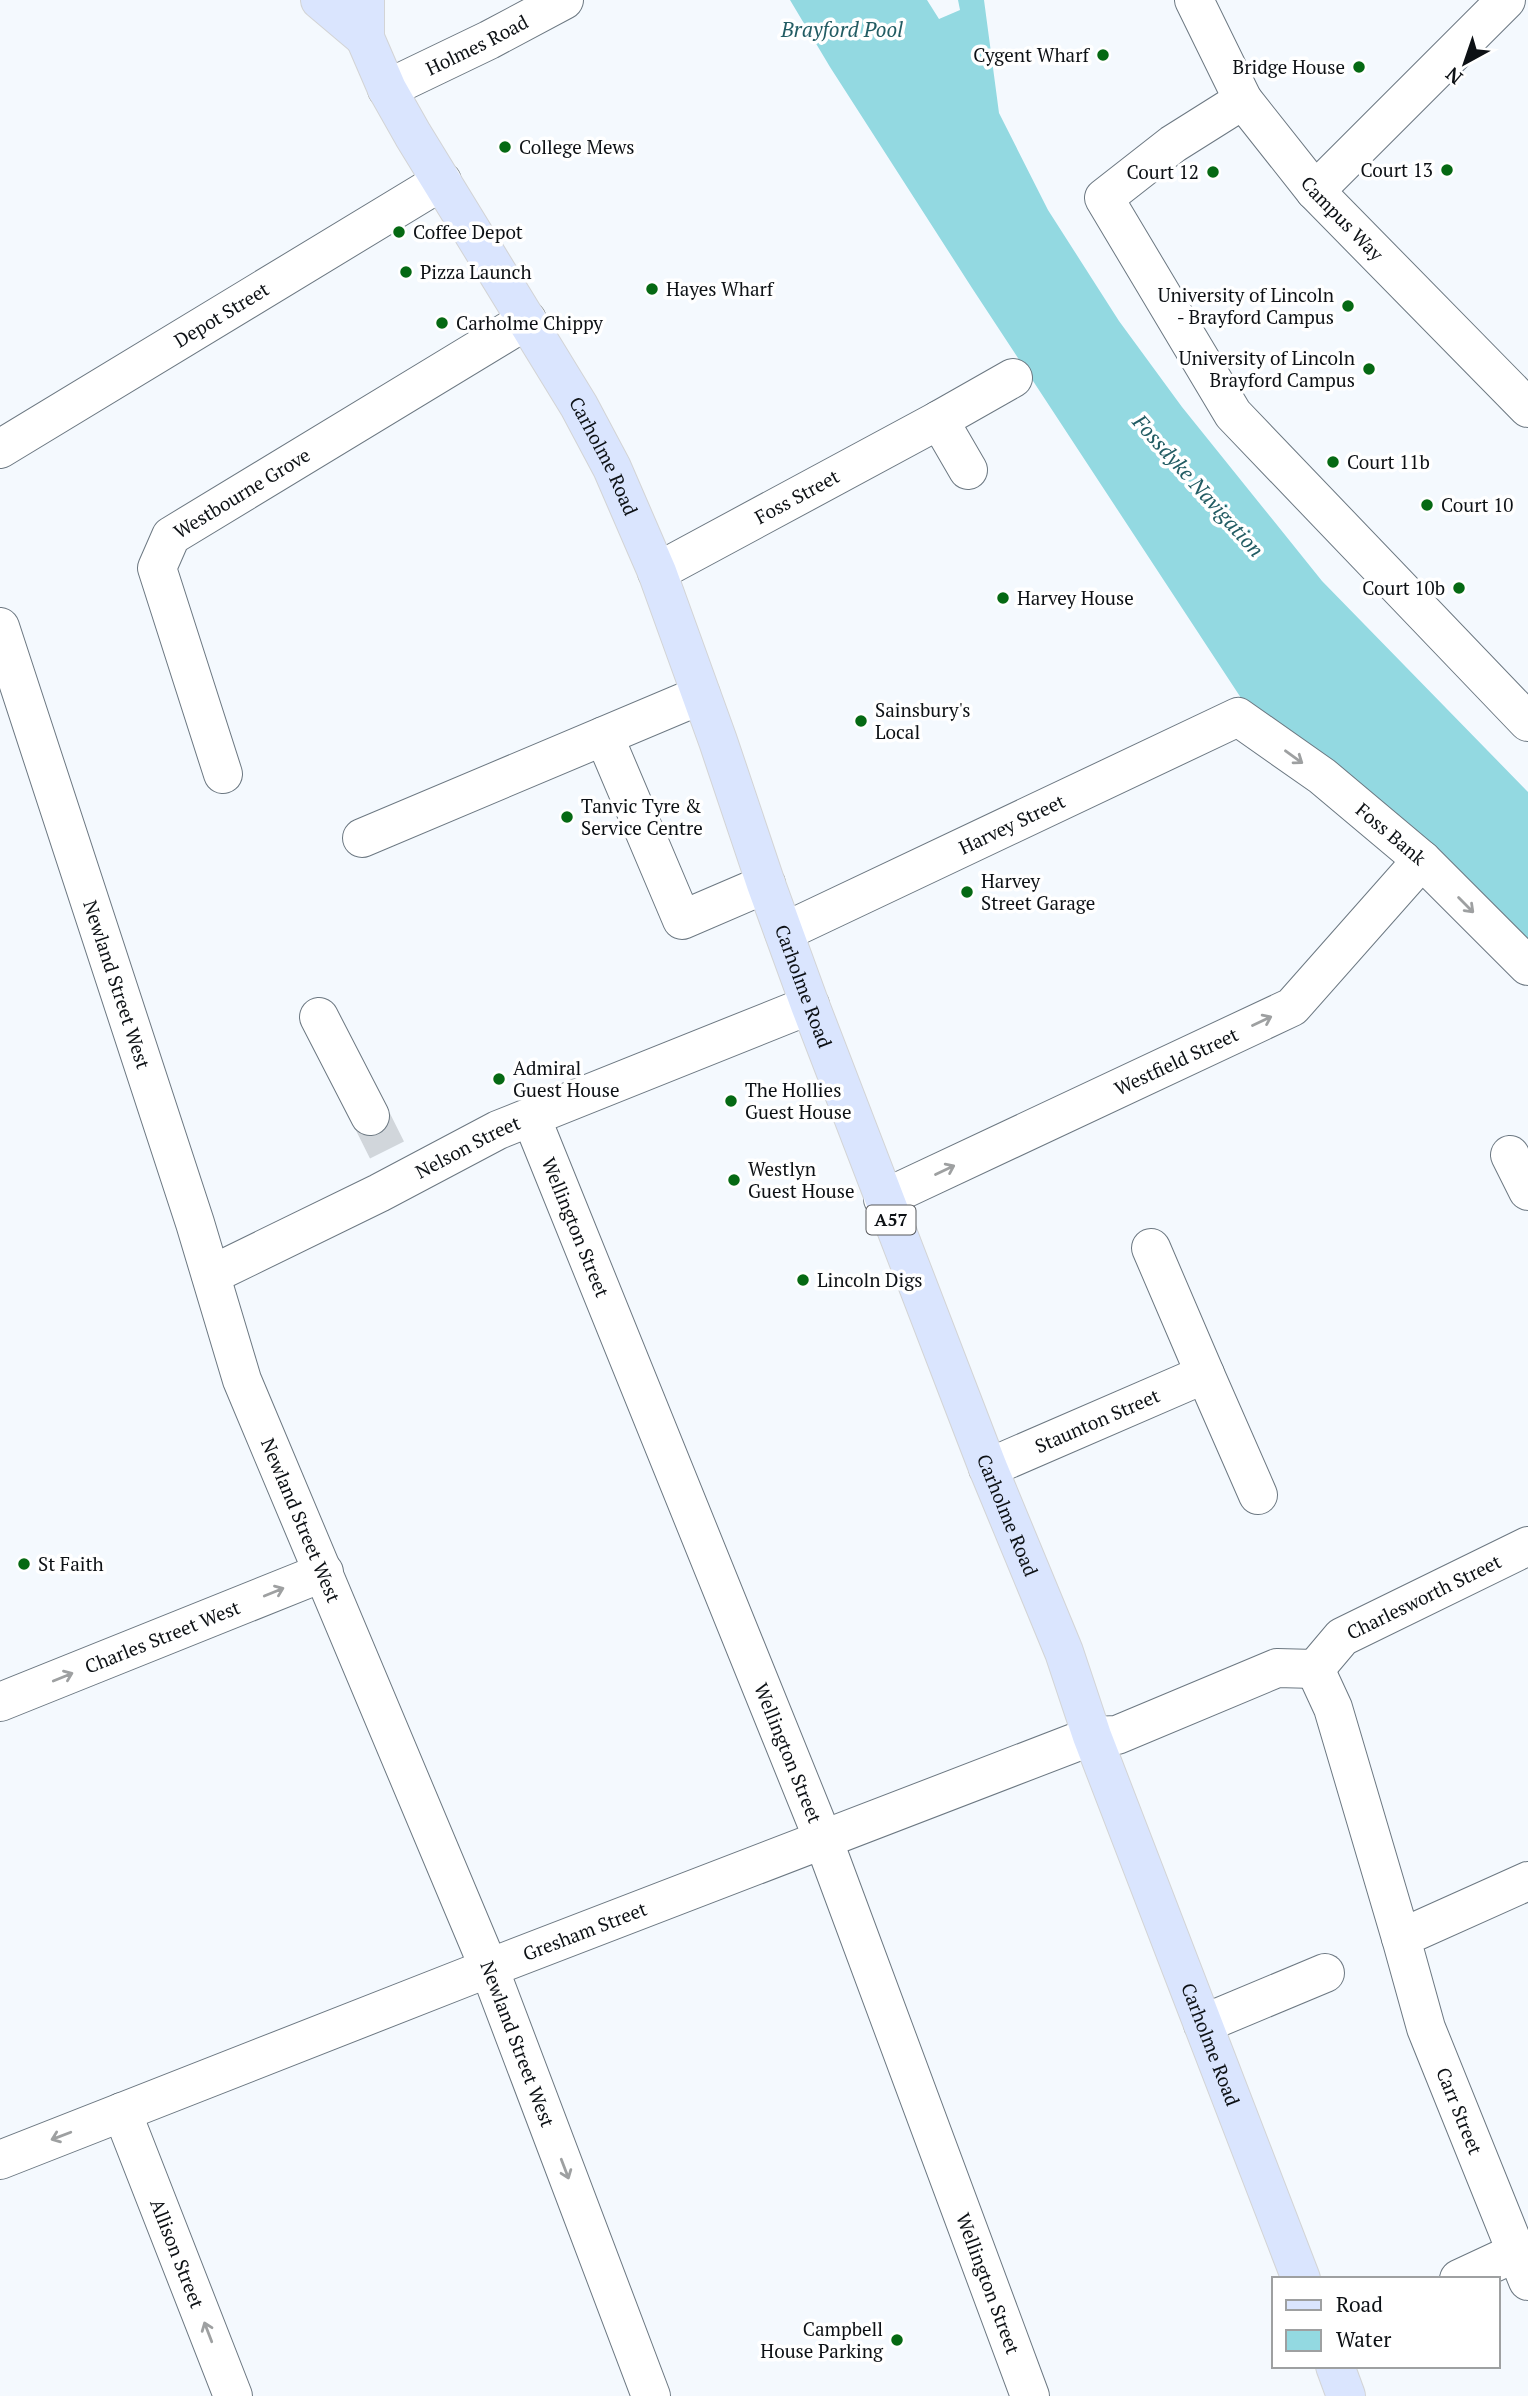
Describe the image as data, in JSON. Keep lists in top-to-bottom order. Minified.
{"streets":{"main road":["Carholme Road","A57"],"street":["Holmes Road","Campus Way","Depot Street","Westbourne Grove","Foss Street","Harvey Street","Foss Bank","Newland Street West","Westfield Street","Nelson Street","Wellington Street","Staunton Street","Charlesworth Street","Charles Street West","Gresham Street","Carr Street","Allison Street"]},"crossings":[["Holmes Road","Carholme Road"],["Depot Street","Carholme Road"],["Carholme Road","Westbourne Grove"],["Carholme Road","Foss Street"],["Carholme Road","Harvey Street"],["Carholme Road","Westfield Street"],["Carholme Road","Nelson Street"],["Carholme Road","Staunton Street"],["Carholme Road","Gresham Street"],["Harvey Street","Foss Bank"],["Foss Bank","Westfield Street"],["Newland Street West","Nelson Street"],["Newland Street West","Charles Street West"],["Newland Street West","Gresham Street"],["Nelson Street","Wellington Street"],["Wellington Street","Gresham Street"],["Charlesworth Street","Carr Street"],["Gresham Street","Allison Street"]],"one_way":["Foss Bank","Westfield Street","Charles Street West","Allison Street"],"water":["Brayford Pool","Fossdyke Navigation"],"places":["Cygent Wharf","Bridge House","College Mews","Court 13","Court 12","Coffee Depot","Pizza Launch","Hayes Wharf","University of Lincoln - Brayford Campus","Carholme Chippy","University of Lincoln Brayford Campus","Court 11b","Court 10","Court 10b","Harvey House","Sainsbury's Local","Tanvic Tyre & Service Centre","Harvey Street Garage","Admiral Guest House","The Hollies Guest House","Westlyn Guest House","Lincoln Digs","St Faith","Campbell House Parking"],"legend":["Road","Water"],"north":"bottom left"}
